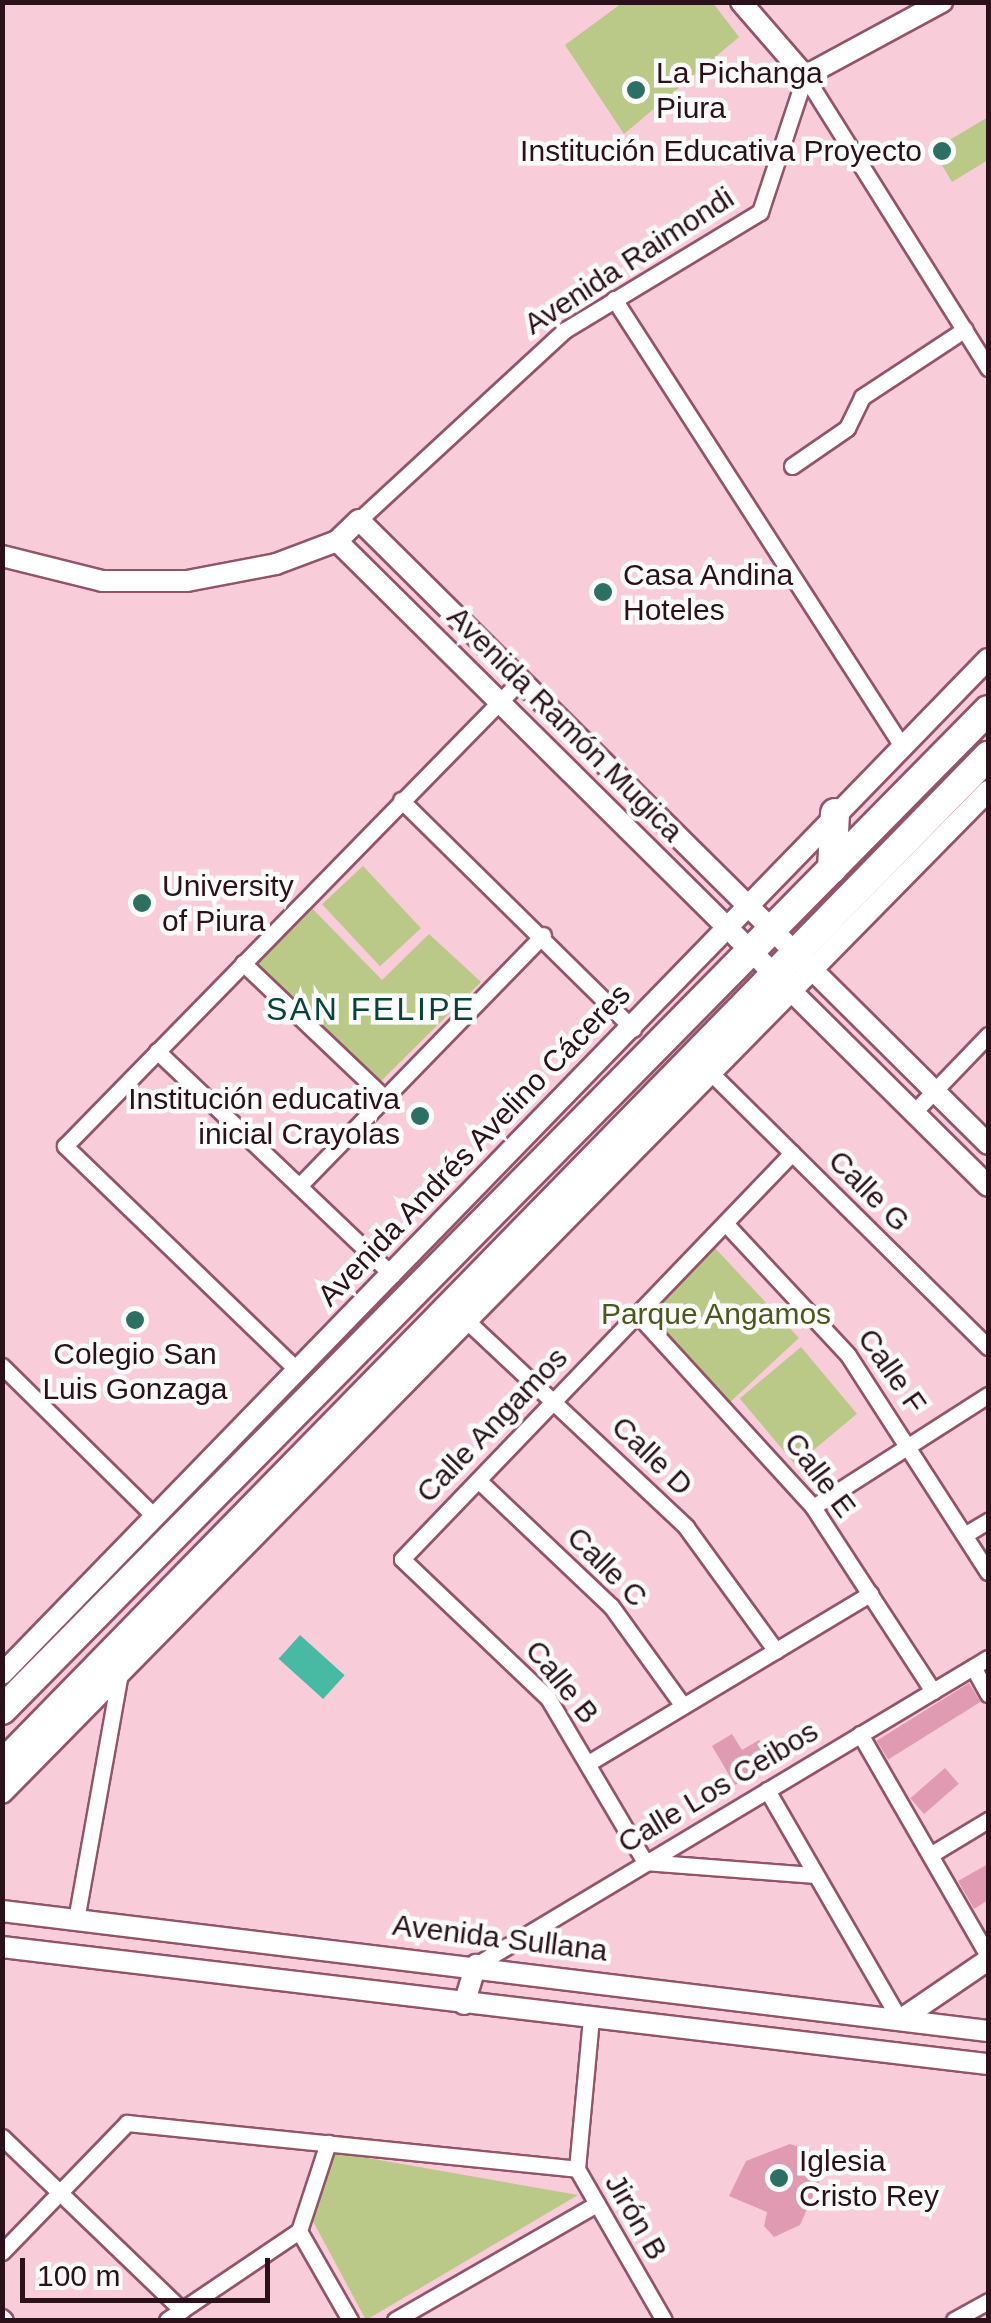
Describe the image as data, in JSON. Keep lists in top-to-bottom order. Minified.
{"streets":{"highway":["Avenida Andrés Avelino Cáceres"],"street":["Avenida Raimondi","Avenida Ramón Mugica","Calle G","Calle F","Calle Angamos","Calle D","Calle E","Calle C","Calle B","Calle Los Ceibos","Avenida Sullana","Jirón B"]},"crossings":[["Avenida Raimondi","Avenida Ramón Mugica"],["Avenida Ramón Mugica","Avenida Andrés Avelino Cáceres"],["Calle G","Calle Angamos"],["Calle F","Calle Angamos"],["Calle Angamos","Calle D"],["Calle Angamos","Calle E"],["Calle Angamos","Calle C"],["Calle Angamos","Calle B"],["Calle E","Calle Los Ceibos"],["Calle B","Calle Los Ceibos"],["Calle Los Ceibos","Avenida Sullana"]],"districts":["SAN FELIPE"],"parks":["Parque Angamos"],"places":["La Pichanga Piura","Institución Educativa Proyecto","Casa Andina Hoteles","University of Piura","Institución educativa inicial Crayolas","Colegio San Luis Gonzaga","Iglesia Cristo Rey"],"scale_bar":"100 m"}
